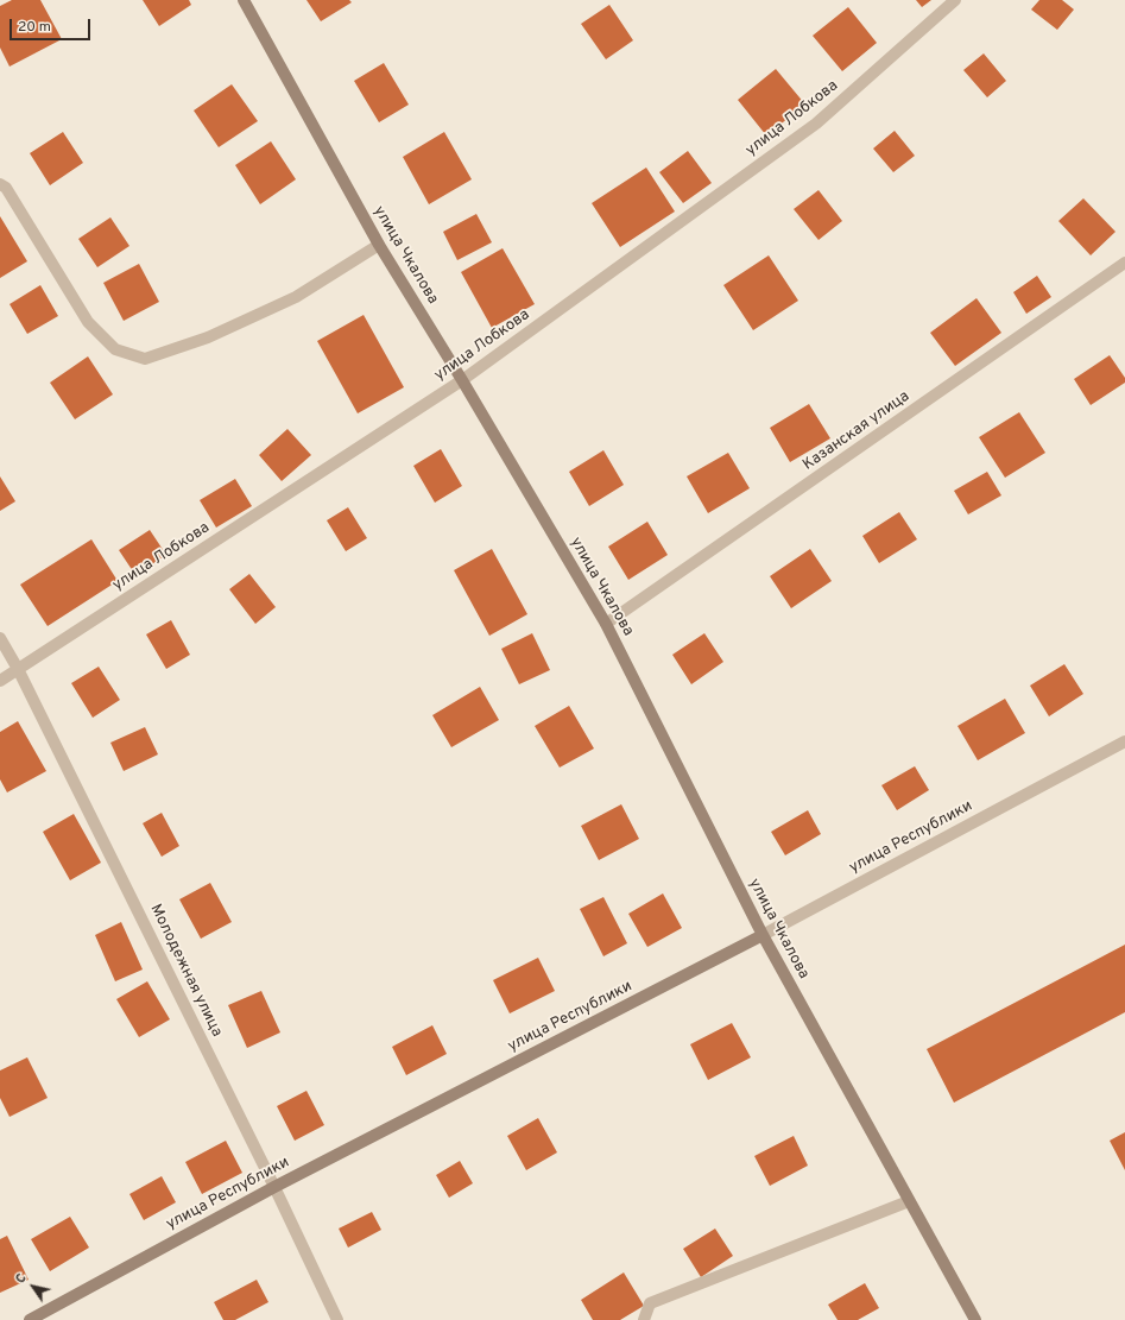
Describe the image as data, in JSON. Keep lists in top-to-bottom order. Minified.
{"streets":{"main road":["улица Чкалова","улица Республики"],"street":["улица Лобкова","Казанская улица","Молодежная улица"]},"crossings":[["улица Лобкова","улица Чкалова"],["улица Лобкова","Молодежная улица"],["улица Чкалова","Казанская улица"],["улица Чкалова","улица Республики"],["улица Республики","Молодежная улица"]],"scale_bar":"20 m","north":"top left"}
